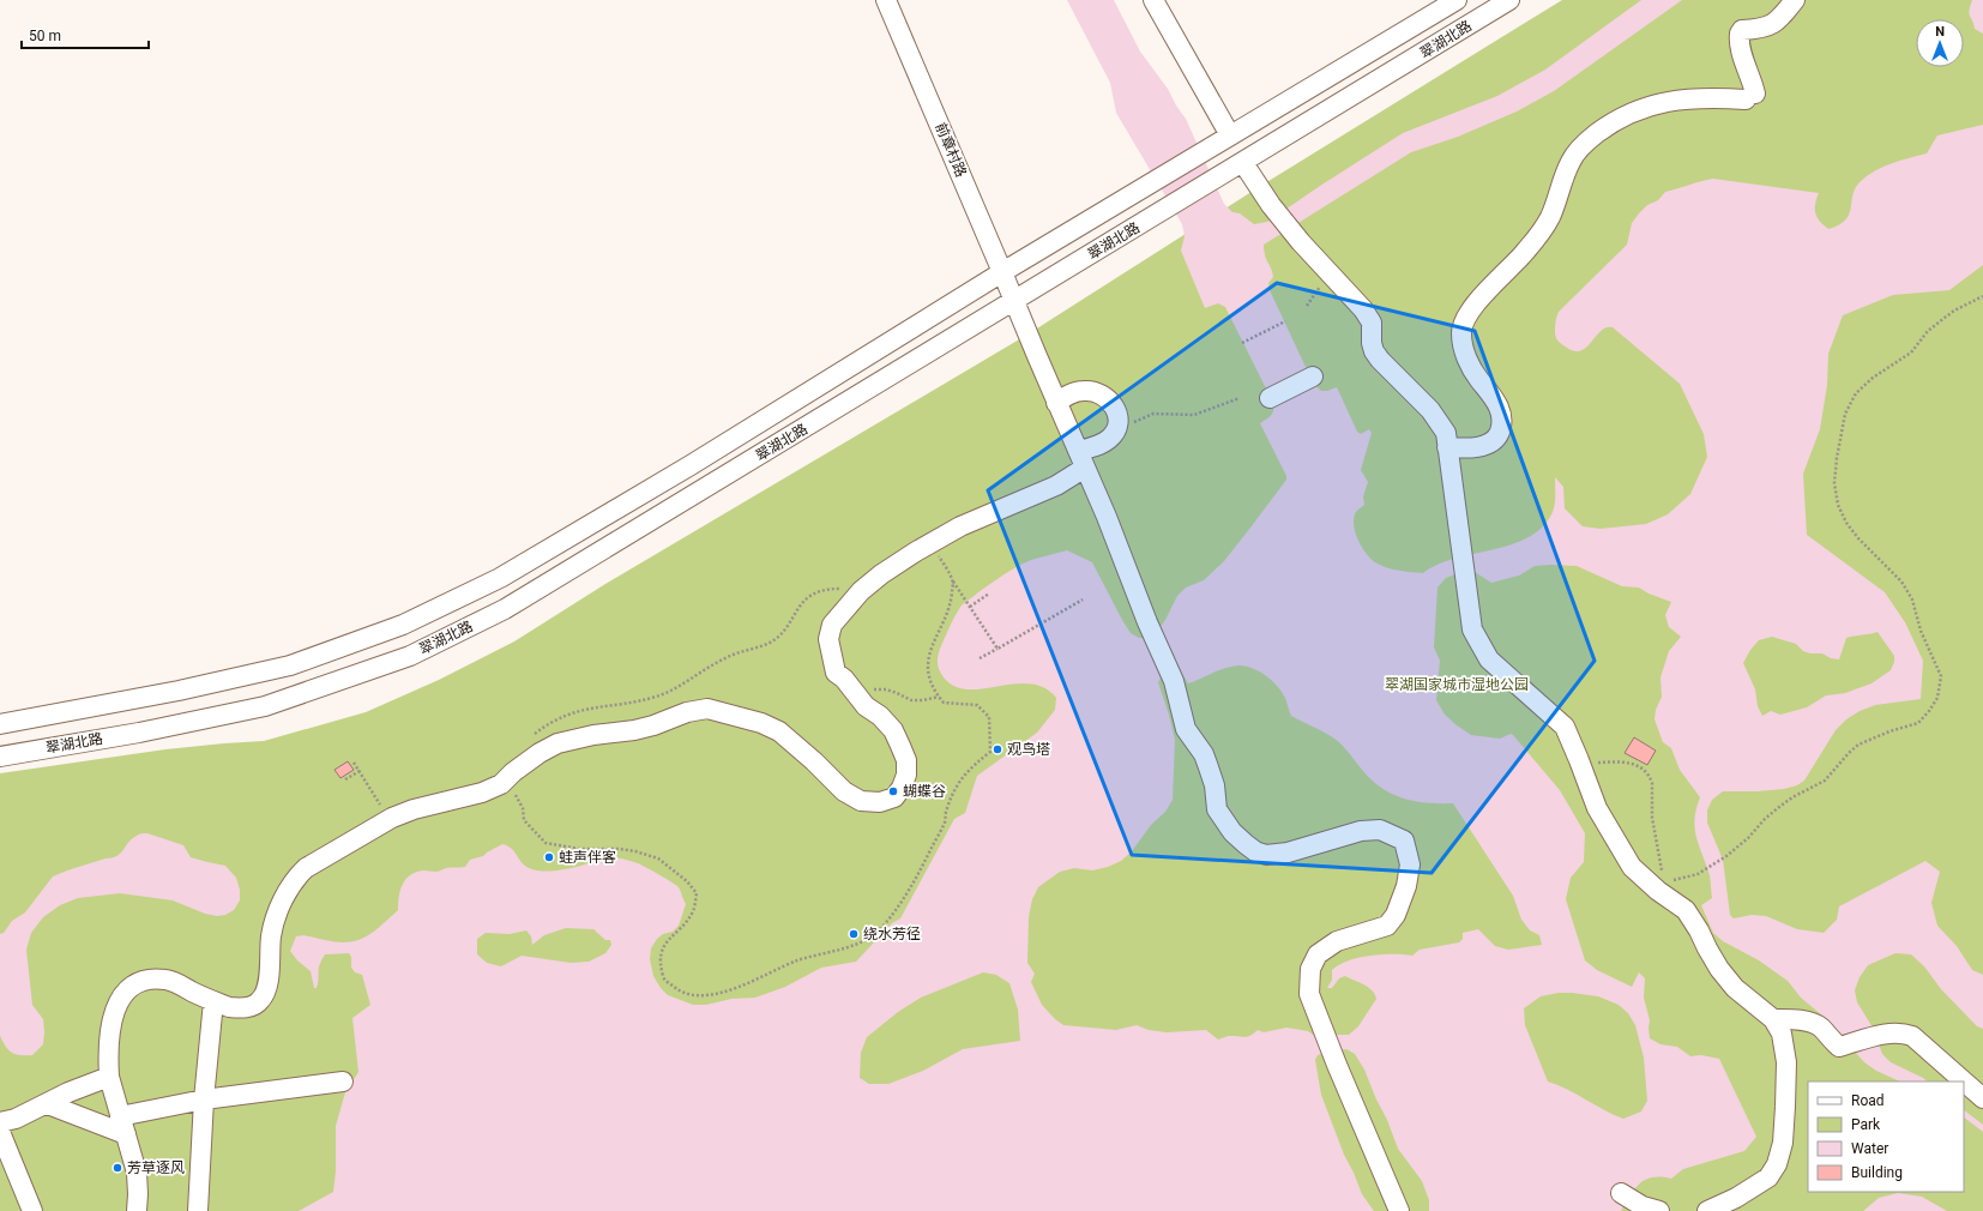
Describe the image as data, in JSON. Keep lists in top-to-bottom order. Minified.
{"streets":{"street":["翠湖北路","前章村路"]},"crossings":[["翠湖北路","前章村路"]],"parks":["翠湖国家城市湿地公园"],"places":["观鸟塔","蝴蝶谷","蛙声伴客","绕水芳径","芳草逐风"],"legend":["Road","Park","Water","Building"],"scale_bar":"50 m","north":"top"}
